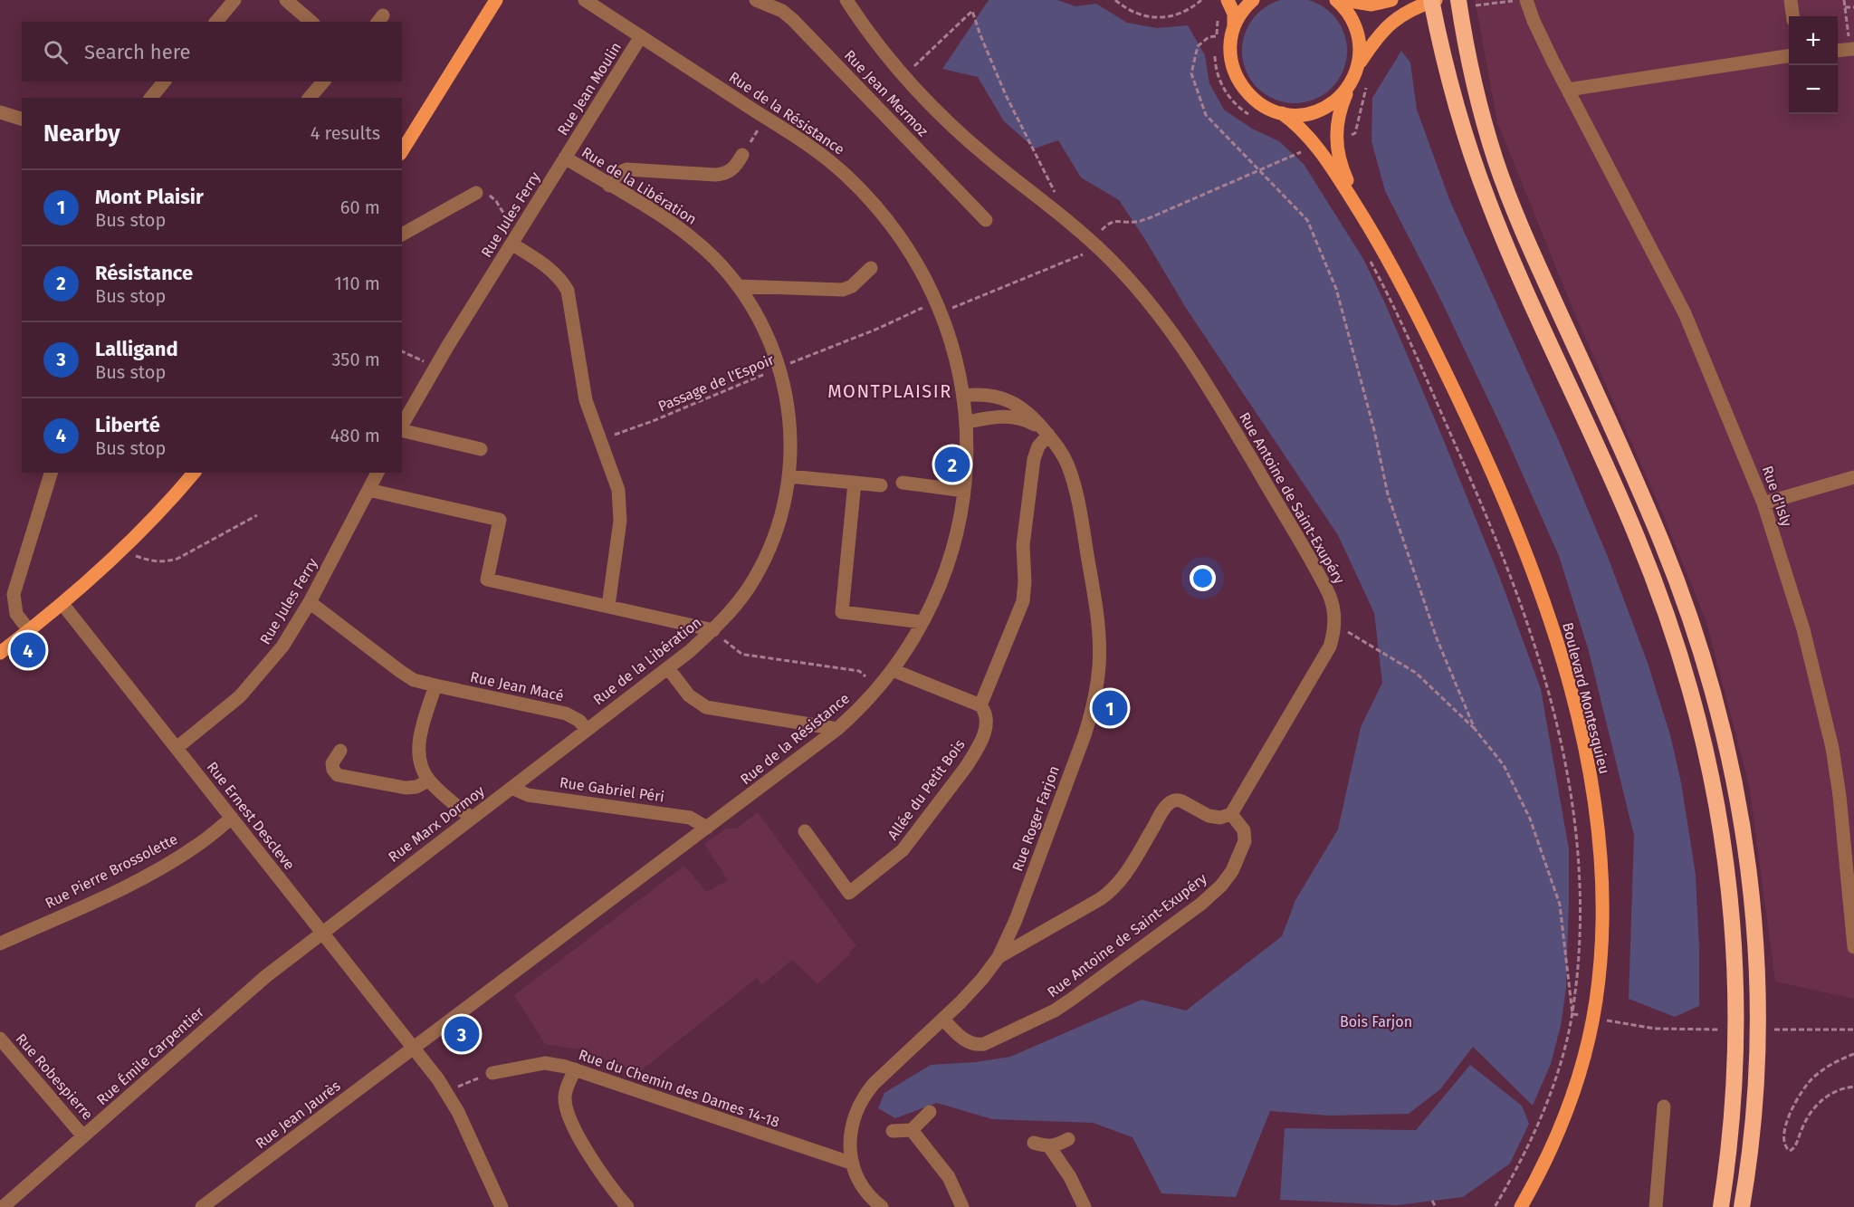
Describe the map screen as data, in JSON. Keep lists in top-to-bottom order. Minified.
{"streets":{"main road":["Boulevard Montesquieu"],"street":["Rue Jean Moulin","Rue Jean Mermoz","Rue de la Résistance","Rue de la Libération","Rue Jules Ferry","Rue d'Isly","Rue Antoine de Saint-Exupéry","Rue Jean Macé","Rue Gabriel Péri","Allée du Petit Bois","Rue Ernest Descleve","Rue Roger Farjon","Rue Marx Dormoy","Rue Pierre Brossolette","Rue Émile Carpentier","Rue Robespierre","Rue du Chemin des Dames 14-18","Rue Jean Jaurès"],"path":["Passage de l'Espoir"]},"crossings":[["Rue Jean Moulin","Rue de la Résistance"],["Rue Jean Moulin","Rue de la Libération"],["Rue Jean Moulin","Rue Jules Ferry"],["Rue de la Résistance","Passage de l'Espoir"],["Rue de la Résistance","Rue Gabriel Péri"],["Rue de la Résistance","Rue Ernest Descleve"],["Rue de la Résistance","Rue Roger Farjon"],["Rue de la Résistance","Rue Jean Jaurès"],["Rue de la Libération","Rue Jules Ferry"],["Rue de la Libération","Passage de l'Espoir"],["Rue de la Libération","Rue Jean Macé"],["Rue de la Libération","Rue Marx Dormoy"],["Rue Jules Ferry","Rue Jean Macé"],["Rue Jules Ferry","Rue Ernest Descleve"],["Rue Antoine de Saint-Exupéry","Rue Roger Farjon"],["Rue Gabriel Péri","Rue Marx Dormoy"],["Rue Ernest Descleve","Rue Marx Dormoy"],["Rue Ernest Descleve","Rue Pierre Brossolette"],["Rue Ernest Descleve","Rue Émile Carpentier"],["Rue Ernest Descleve","Rue Jean Jaurès"],["Rue Roger Farjon","Rue du Chemin des Dames 14-18"],["Rue Marx Dormoy","Rue Émile Carpentier"],["Rue Émile Carpentier","Rue Robespierre"]],"districts":["MONTPLAISIR"],"parks":["Bois Farjon"],"page":{"map_buttons":["+","−"],"search":"Search here","heading":["Nearby","4 results"],"list":[{"mark":"1","name":"Mont Plaisir","note":"Bus stop","value":"60 m"},{"mark":"2","name":"Résistance","note":"Bus stop","value":"110 m"},{"mark":"3","name":"Lalligand","note":"Bus stop","value":"350 m"},{"mark":"4","name":"Liberté","note":"Bus stop","value":"480 m"}],"pins":["2","4","1","3"]}}
